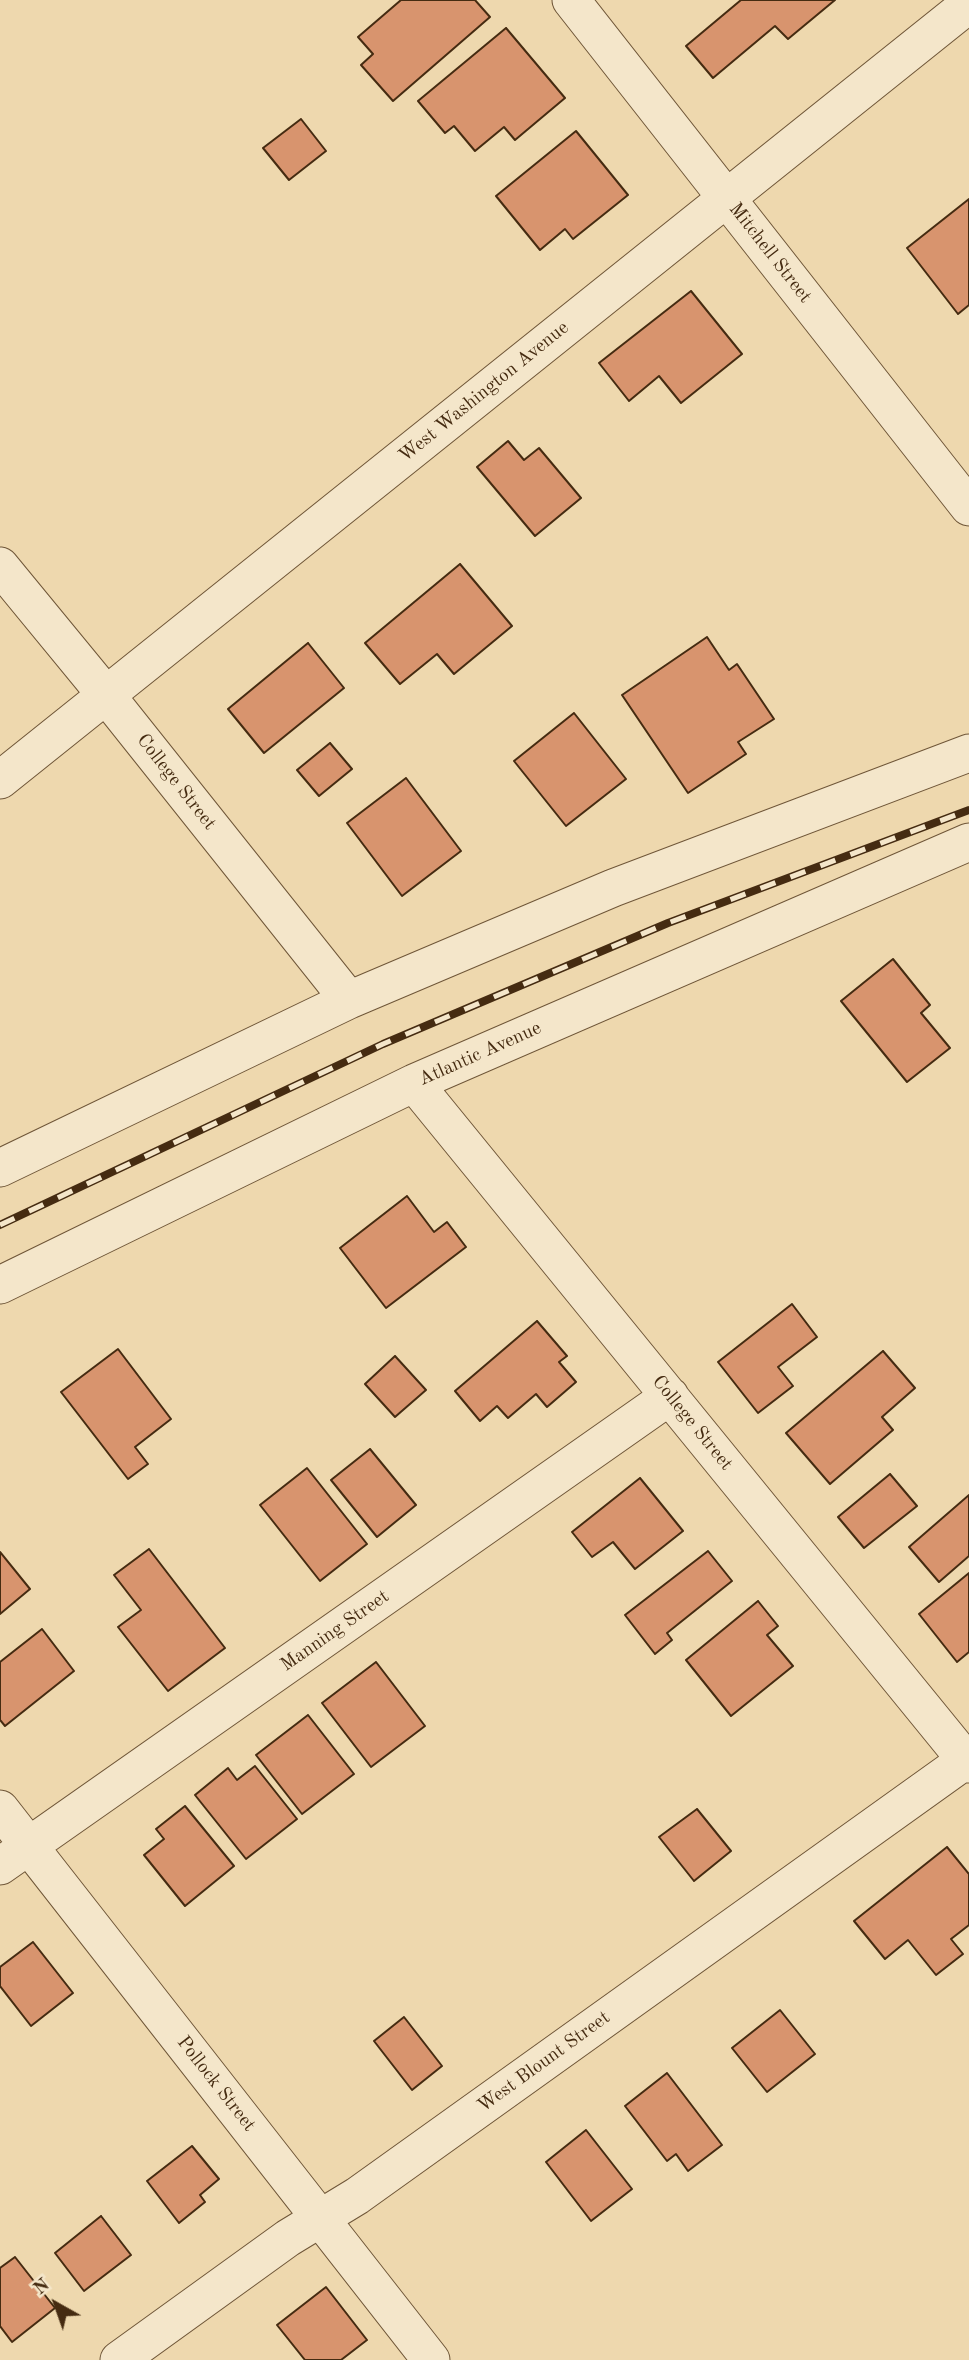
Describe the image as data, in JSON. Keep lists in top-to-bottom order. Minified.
{"streets":{"street":["Mitchell Street","West Washington Avenue","College Street","Atlantic Avenue","Manning Street","West Blount Street","Pollock Street"]},"crossings":[["Mitchell Street","West Washington Avenue"],["West Washington Avenue","College Street"],["College Street","Atlantic Avenue"],["College Street","Manning Street"],["College Street","West Blount Street"],["Manning Street","Pollock Street"],["West Blount Street","Pollock Street"]],"north":"top left"}
